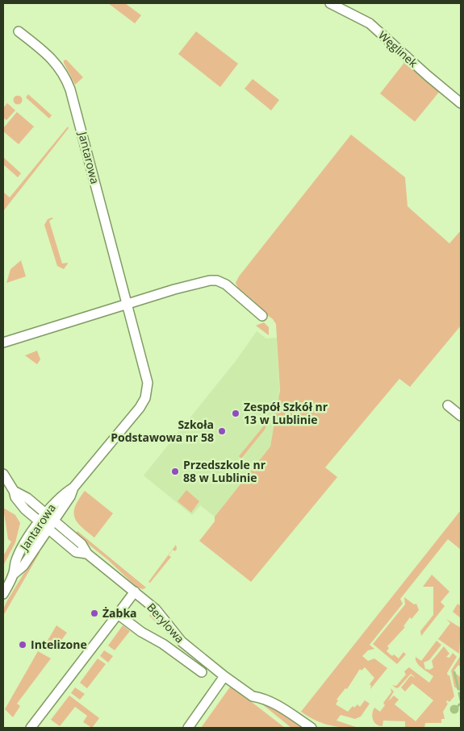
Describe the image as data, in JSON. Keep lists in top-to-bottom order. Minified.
{"streets":{"street":["Węglinek","Jantarowa","Berylowa"]},"crossings":[["Jantarowa","Berylowa"]],"places":["Zespół Szkół nr 13 w Lublinie","Szkoła Podstawowa nr 58","Przedszkole nr 88 w Lublinie","Żabka","Intelizone"]}
